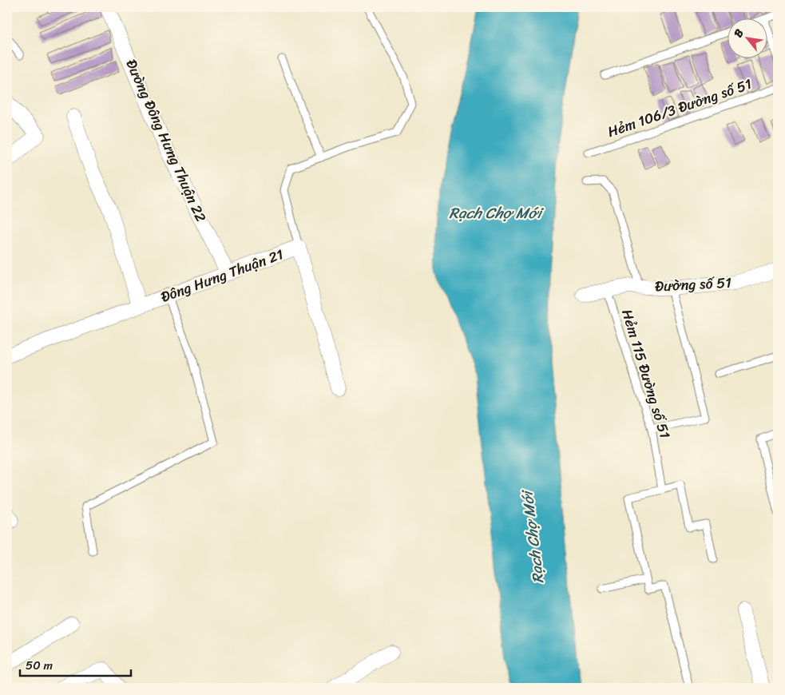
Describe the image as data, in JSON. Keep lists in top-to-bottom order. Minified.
{"streets":{"street":["Đường Đông Hưng Thuận 22","Đông Hưng Thuận 21","Đường số 51"],"lane":["Hẻm 106/3 Đường số 51","Hẻm 115 Đường số 51"]},"crossings":[["Đường Đông Hưng Thuận 22","Đông Hưng Thuận 21"],["Đường số 51","Hẻm 115 Đường số 51"]],"water":["Rạch Chợ Mới"],"scale_bar":"50 m","north":"top left"}
